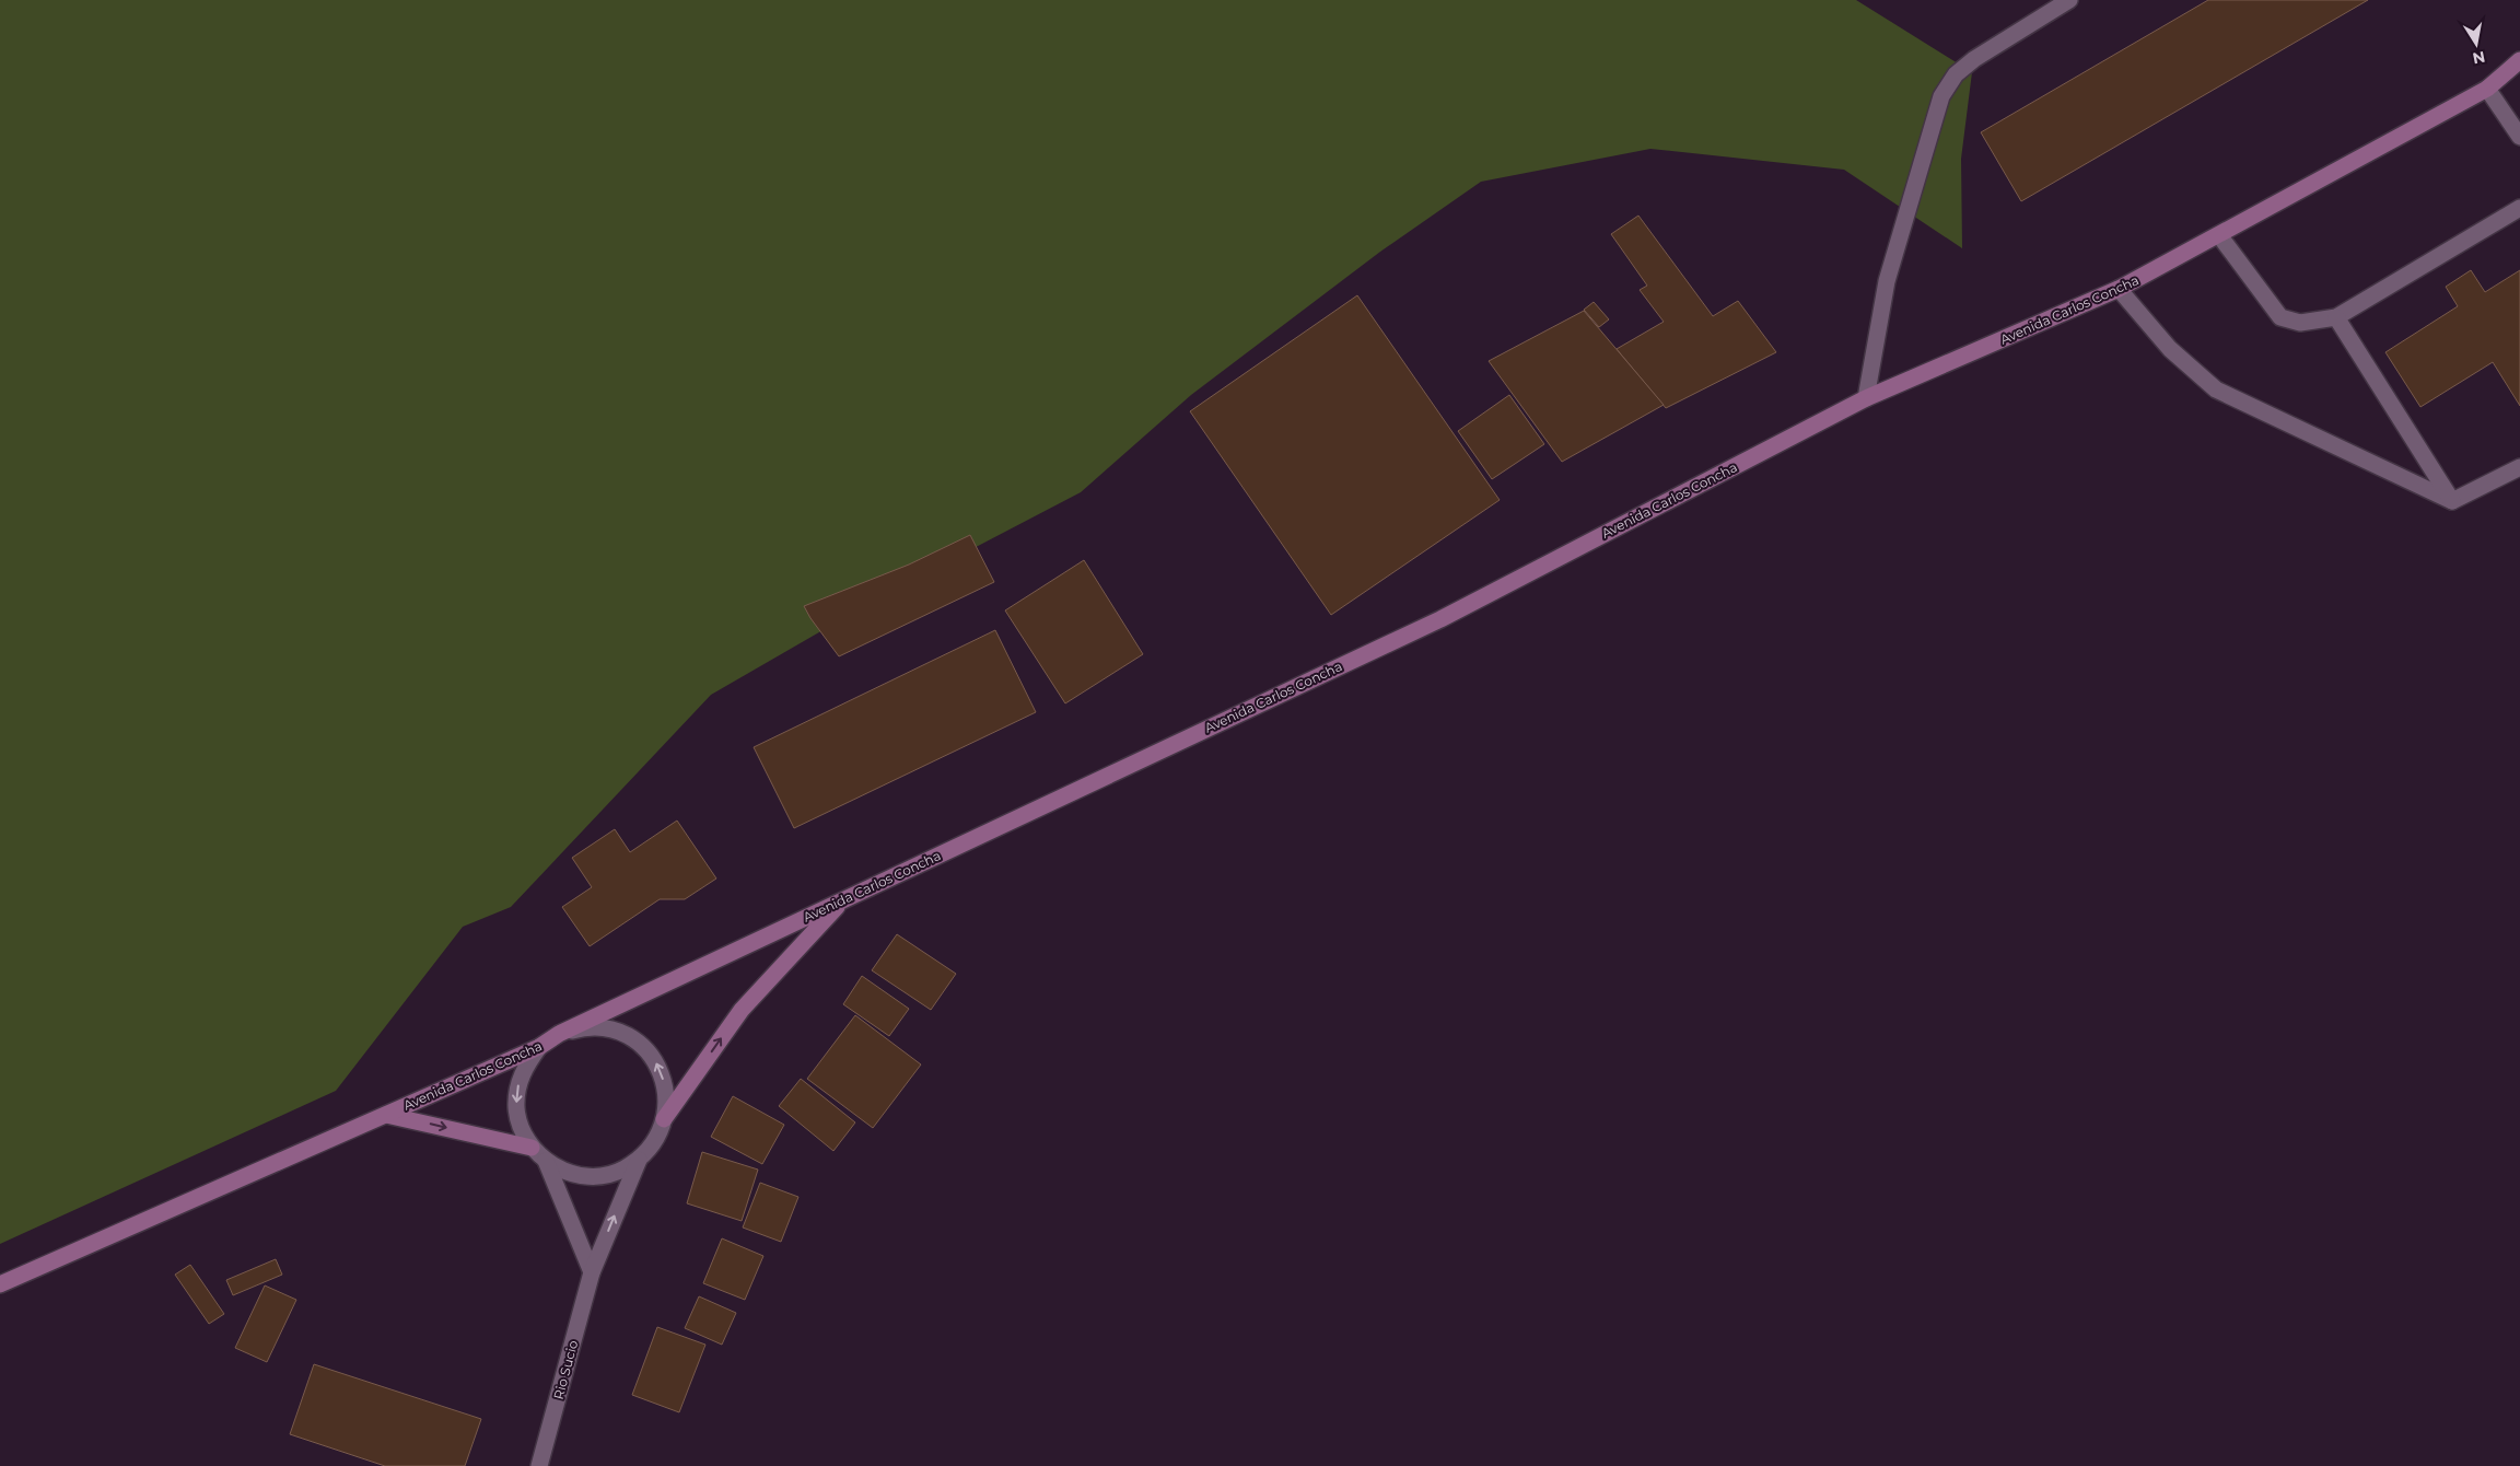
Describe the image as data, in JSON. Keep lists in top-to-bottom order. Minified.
{"streets":{"street":["Avenida Carlos Concha","Rio Sucio"]},"crossings":[["Avenida Carlos Concha","Rio Sucio"]],"one_way":["Rio Sucio"],"north":"bottom"}
